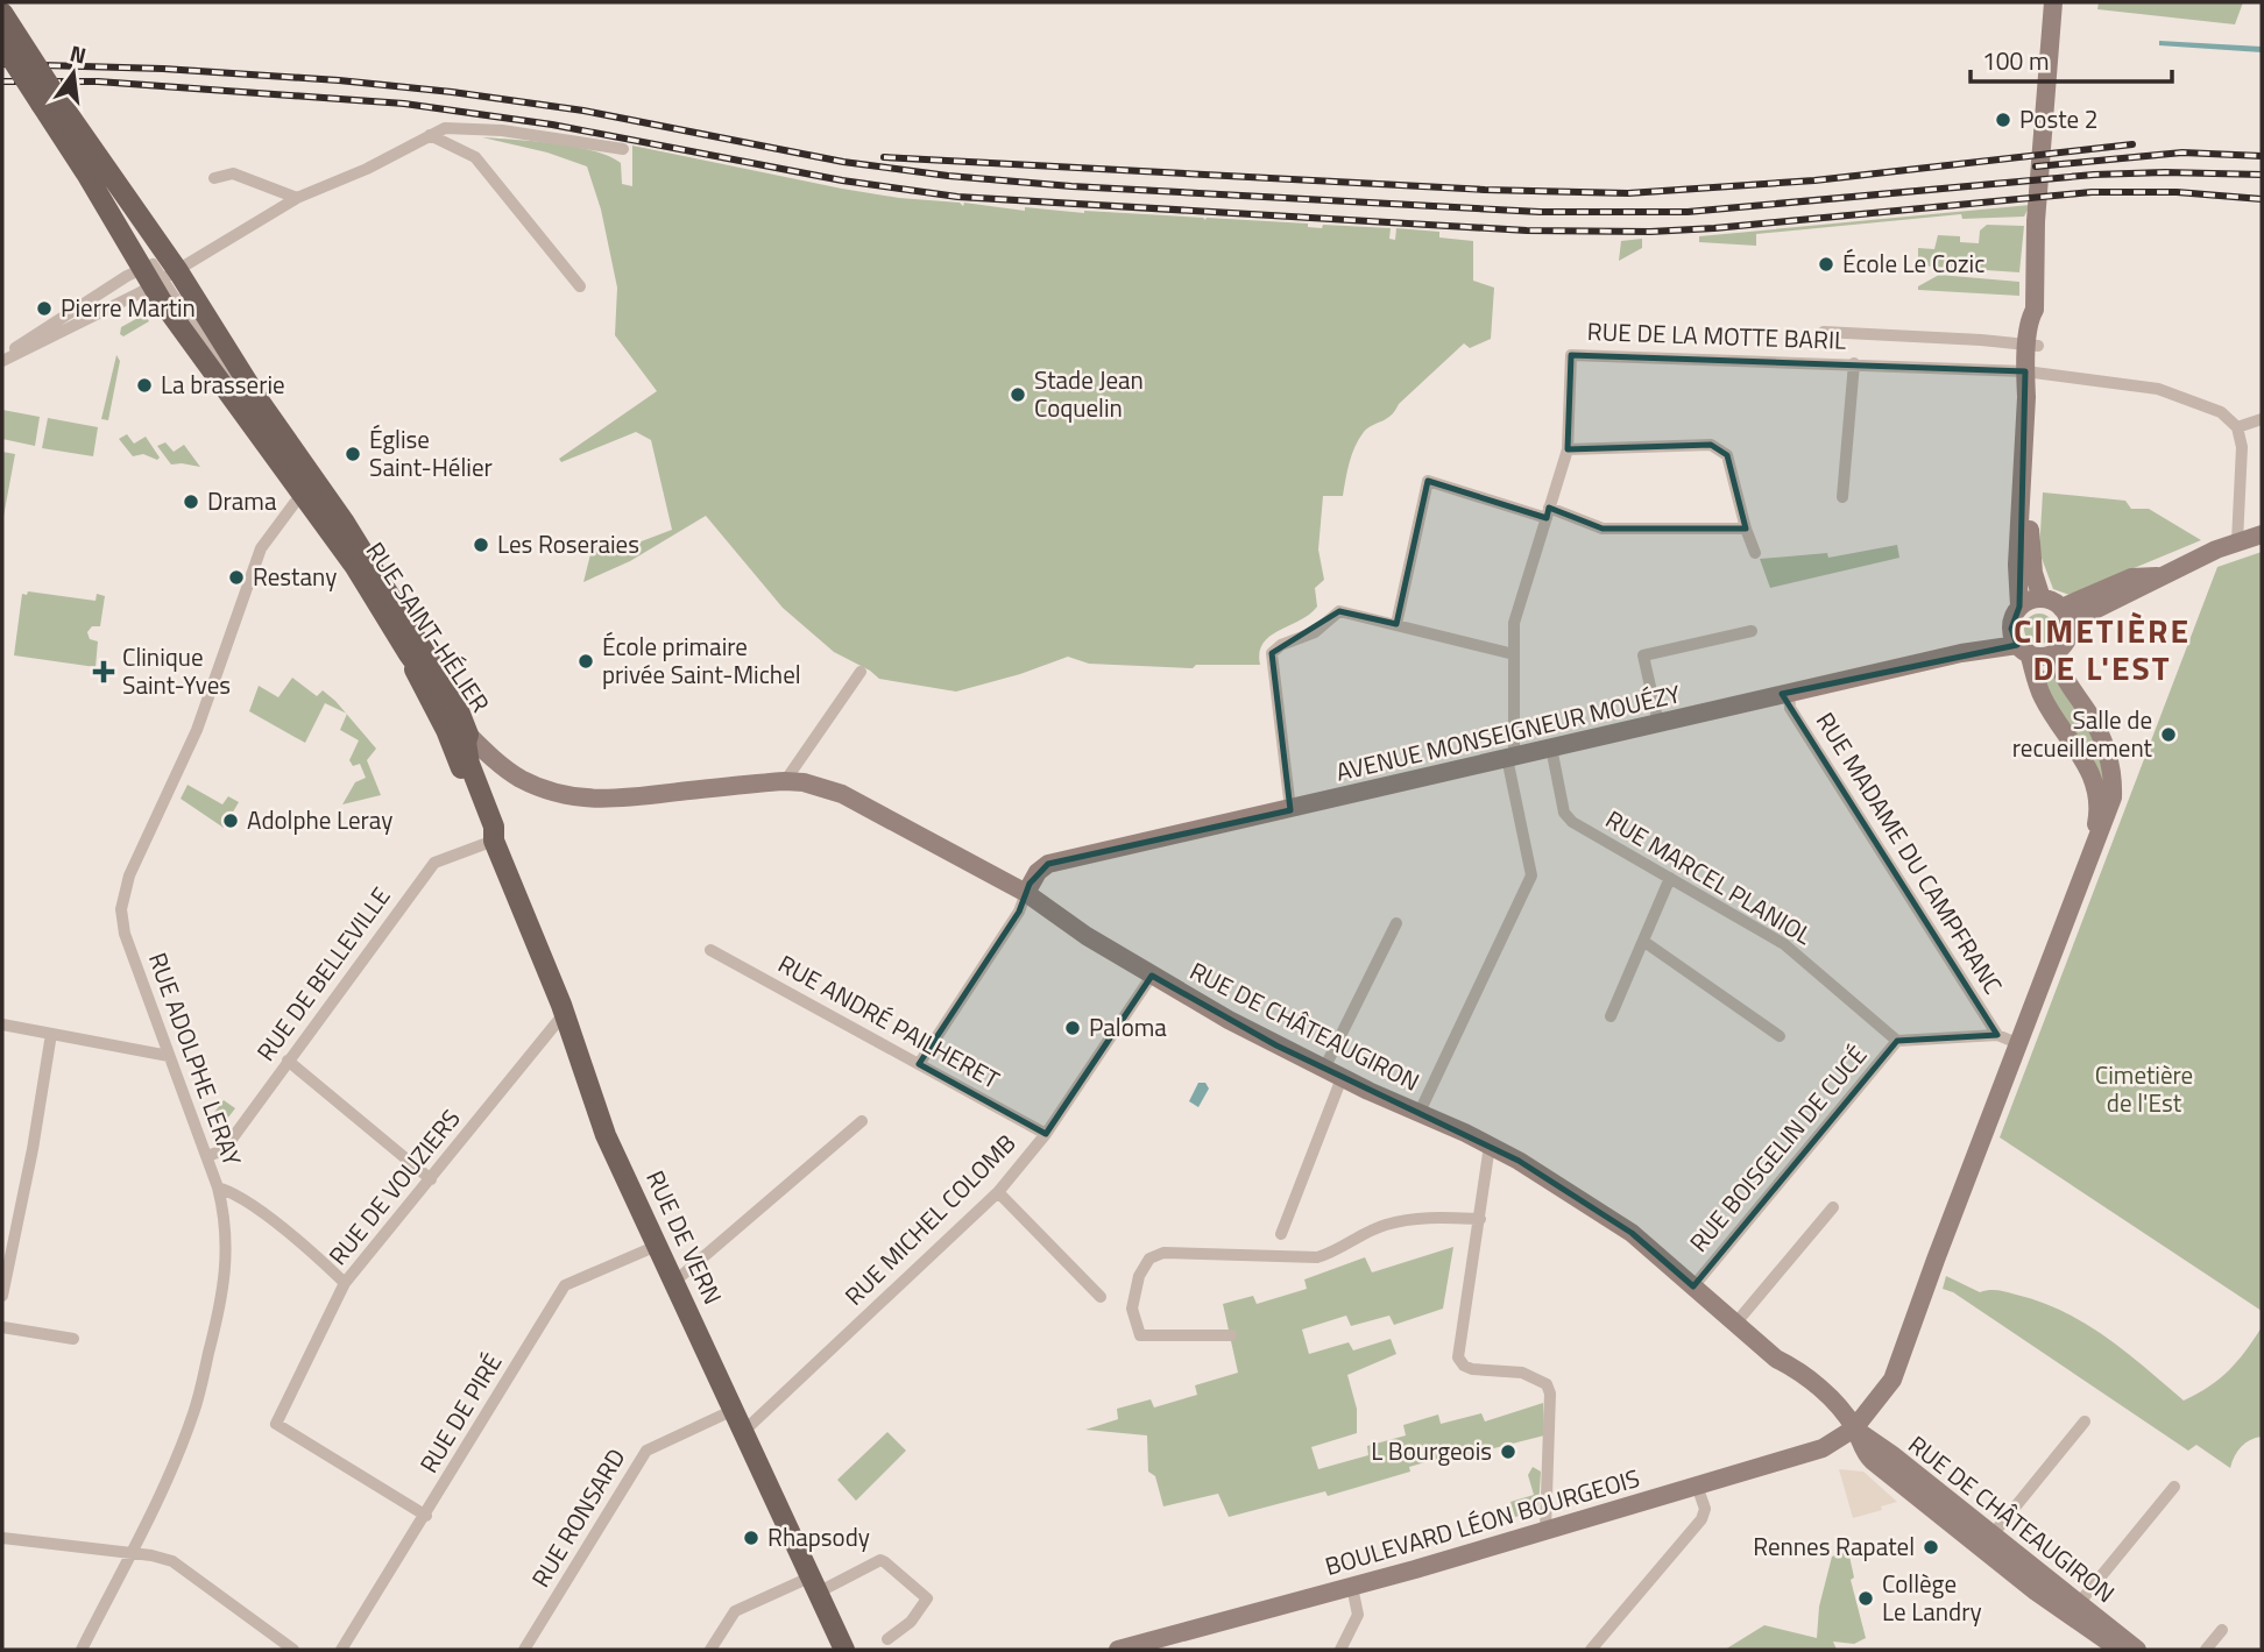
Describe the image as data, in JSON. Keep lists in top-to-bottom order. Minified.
{"streets":{"main road":["RUE SAINT-HÉLIER","AVENUE MONSEIGNEUR MOUÉZY","RUE DE CHÂTEAUGIRON","RUE DE VERN","BOULEVARD LÉON BOURGEOIS"],"street":["RUE DE LA MOTTE BARIL","RUE MADAME DU CAMPFRANC","RUE MARCEL PLANIOL","RUE DE BELLEVILLE","RUE ANDRÉ PAILHERET","RUE ADOLPHE LERAY","RUE BOISGELIN DE CUCÉ","RUE DE VOUZIERS","RUE MICHEL COLOMB","RUE DE PIRÉ","RUE RONSARD"]},"crossings":[["RUE DE LA MOTTE BARIL","AVENUE MONSEIGNEUR MOUÉZY"],["RUE DE LA MOTTE BARIL","RUE DE CHÂTEAUGIRON"],["RUE SAINT-HÉLIER","RUE DE CHÂTEAUGIRON"],["RUE SAINT-HÉLIER","RUE ADOLPHE LERAY"],["RUE SAINT-HÉLIER","RUE DE VERN"],["AVENUE MONSEIGNEUR MOUÉZY","RUE MADAME DU CAMPFRANC"],["AVENUE MONSEIGNEUR MOUÉZY","RUE MARCEL PLANIOL"],["AVENUE MONSEIGNEUR MOUÉZY","RUE DE CHÂTEAUGIRON"],["RUE MARCEL PLANIOL","RUE BOISGELIN DE CUCÉ"],["RUE DE BELLEVILLE","RUE ADOLPHE LERAY"],["RUE DE BELLEVILLE","RUE DE VERN"],["RUE ANDRÉ PAILHERET","RUE MICHEL COLOMB"],["RUE DE CHÂTEAUGIRON","RUE BOISGELIN DE CUCÉ"],["RUE DE CHÂTEAUGIRON","RUE MICHEL COLOMB"],["RUE DE CHÂTEAUGIRON","RUE DE VERN"],["RUE DE CHÂTEAUGIRON","BOULEVARD LÉON BOURGEOIS"],["RUE DE VOUZIERS","RUE DE VERN"],["RUE DE VOUZIERS","RUE DE PIRÉ"],["RUE MICHEL COLOMB","RUE DE VERN"],["RUE DE VERN","RUE DE PIRÉ"],["RUE DE VERN","RUE RONSARD"]],"districts":["CIMETIÈRE DE L'EST"],"parks":["Cimetière de l'Est"],"places":{"other":["Poste 2","École Le Cozic","Pierre Martin","La brasserie","Stade Jean Coquelin","Église Saint-Hélier","Drama","Les Roseraies","Restany","École primaire privée Saint-Michel","Salle de recueillement","Adolphe Leray","Paloma","L Bourgeois","Rhapsody","Rennes Rapatel","Collège Le Landry"],"health":["Clinique Saint-Yves"]},"scale_bar":"100 m","north":"top"}
